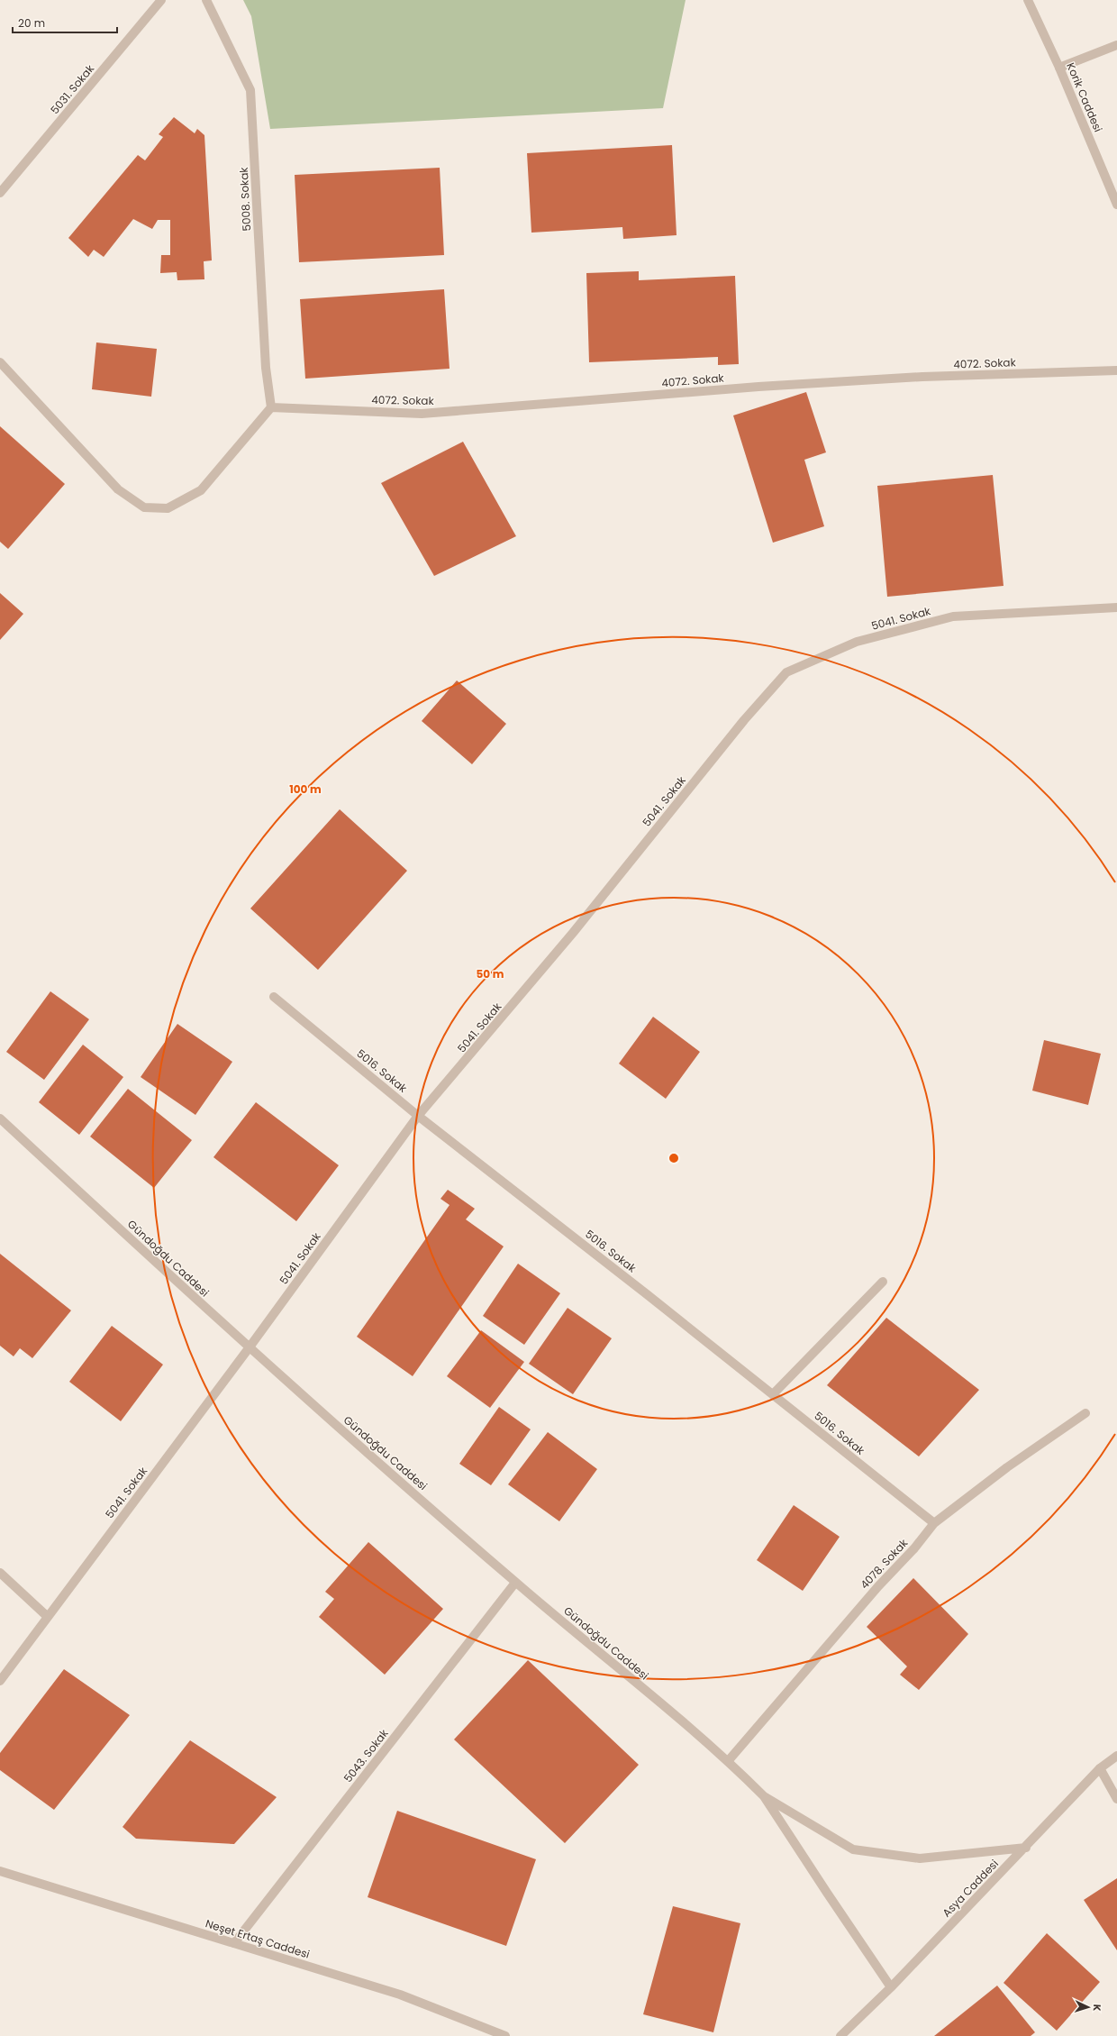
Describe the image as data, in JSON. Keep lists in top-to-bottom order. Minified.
{"streets":{"street":["5031. Sokak","Korik Caddesi","5008. Sokak","4072. Sokak","5041. Sokak","5016. Sokak","Gündoğdu Caddesi","4078. Sokak","5043. Sokak","Asya Caddesi","Neşet Ertaş Caddesi"]},"crossings":[["5008. Sokak","4072. Sokak"],["5041. Sokak","5016. Sokak"],["5041. Sokak","Gündoğdu Caddesi"],["5016. Sokak","4078. Sokak"],["Gündoğdu Caddesi","4078. Sokak"],["Gündoğdu Caddesi","5043. Sokak"],["5043. Sokak","Neşet Ertaş Caddesi"]],"scale_bar":"20 m","north":"right","rings":["100 m","50 m"]}
